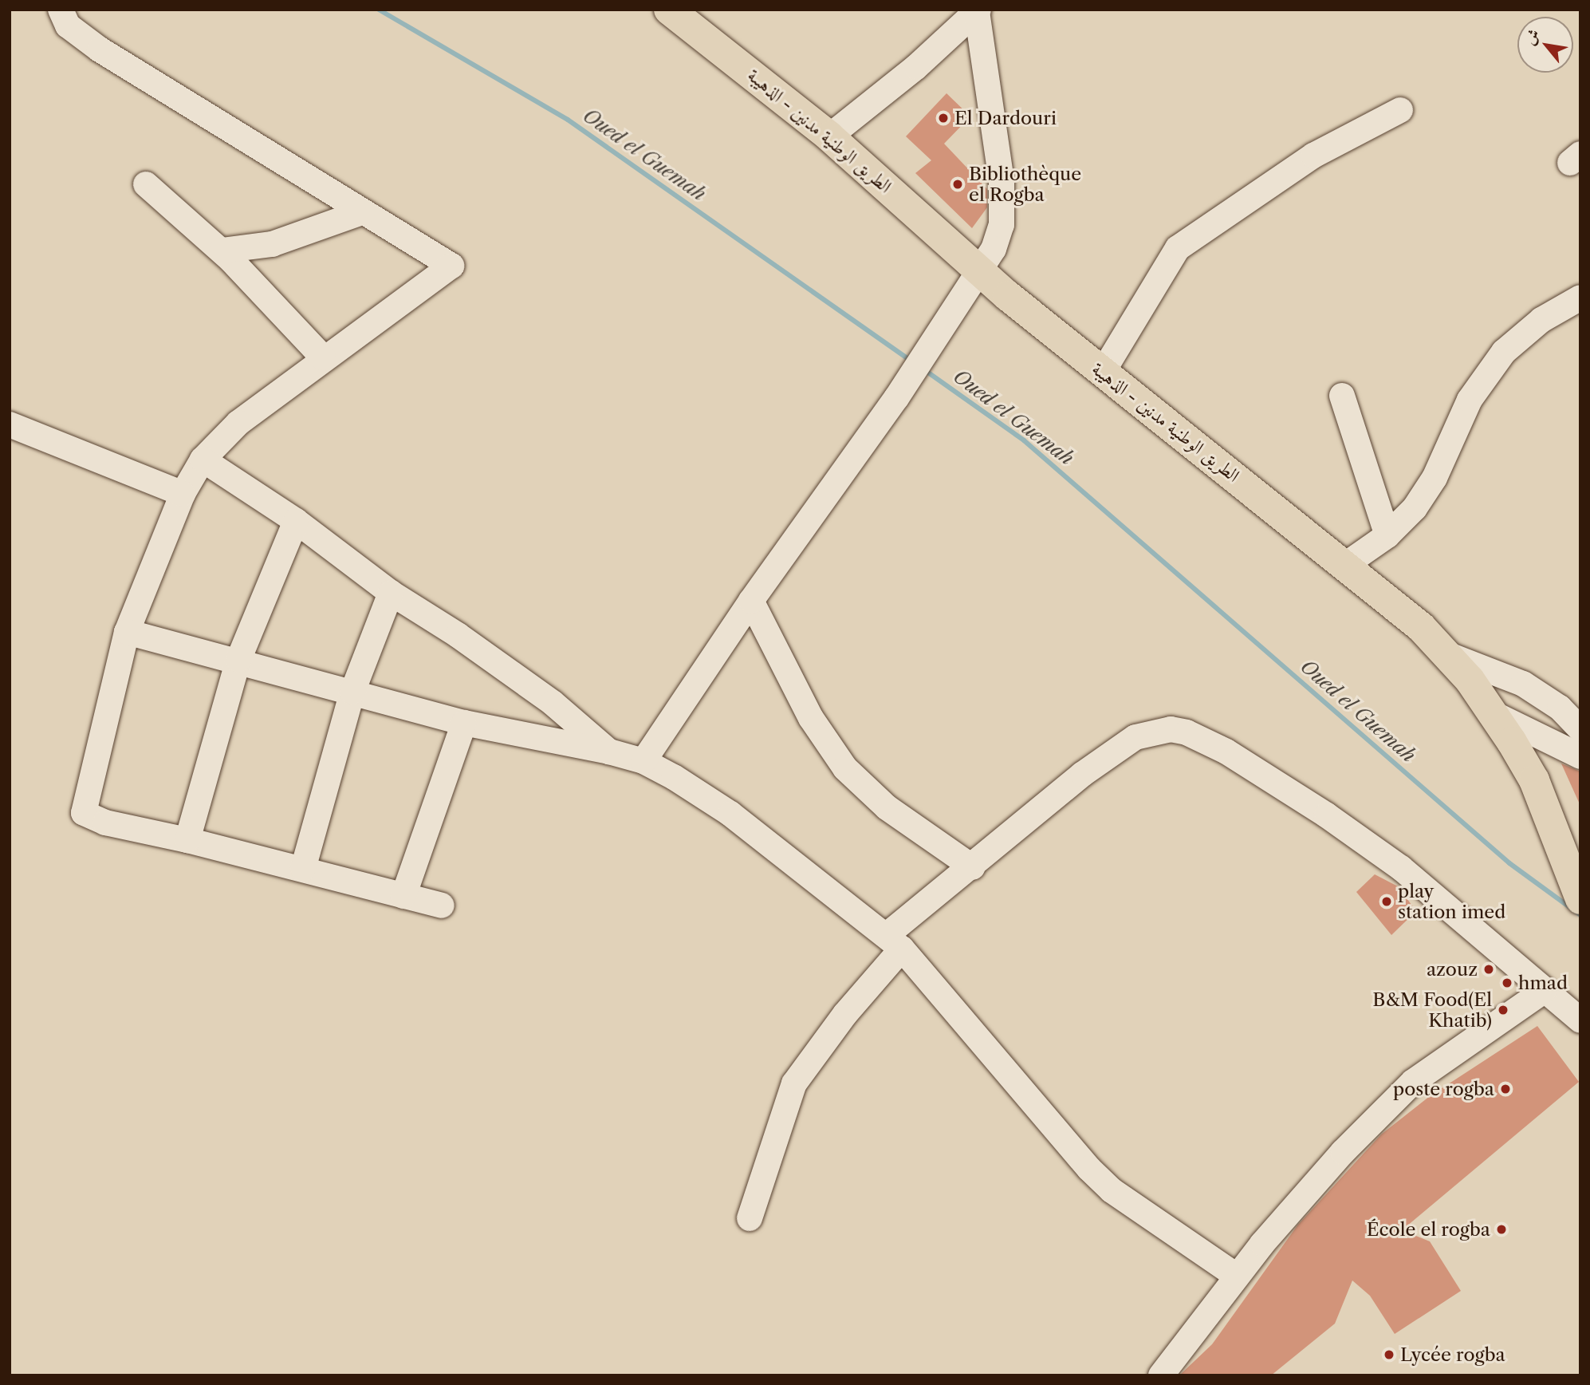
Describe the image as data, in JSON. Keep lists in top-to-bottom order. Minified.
{"streets":{"main road":["الطريق الوطنية مدنين - الذهيبة"]},"water":["Oued el Guemah"],"places":["El Dardouri","Bibliothèque el Rogba","play station imed","azouz","hmad","B&M Food(El Khatib)","poste rogba","École el rogba","Lycée rogba"],"north":"top left"}
